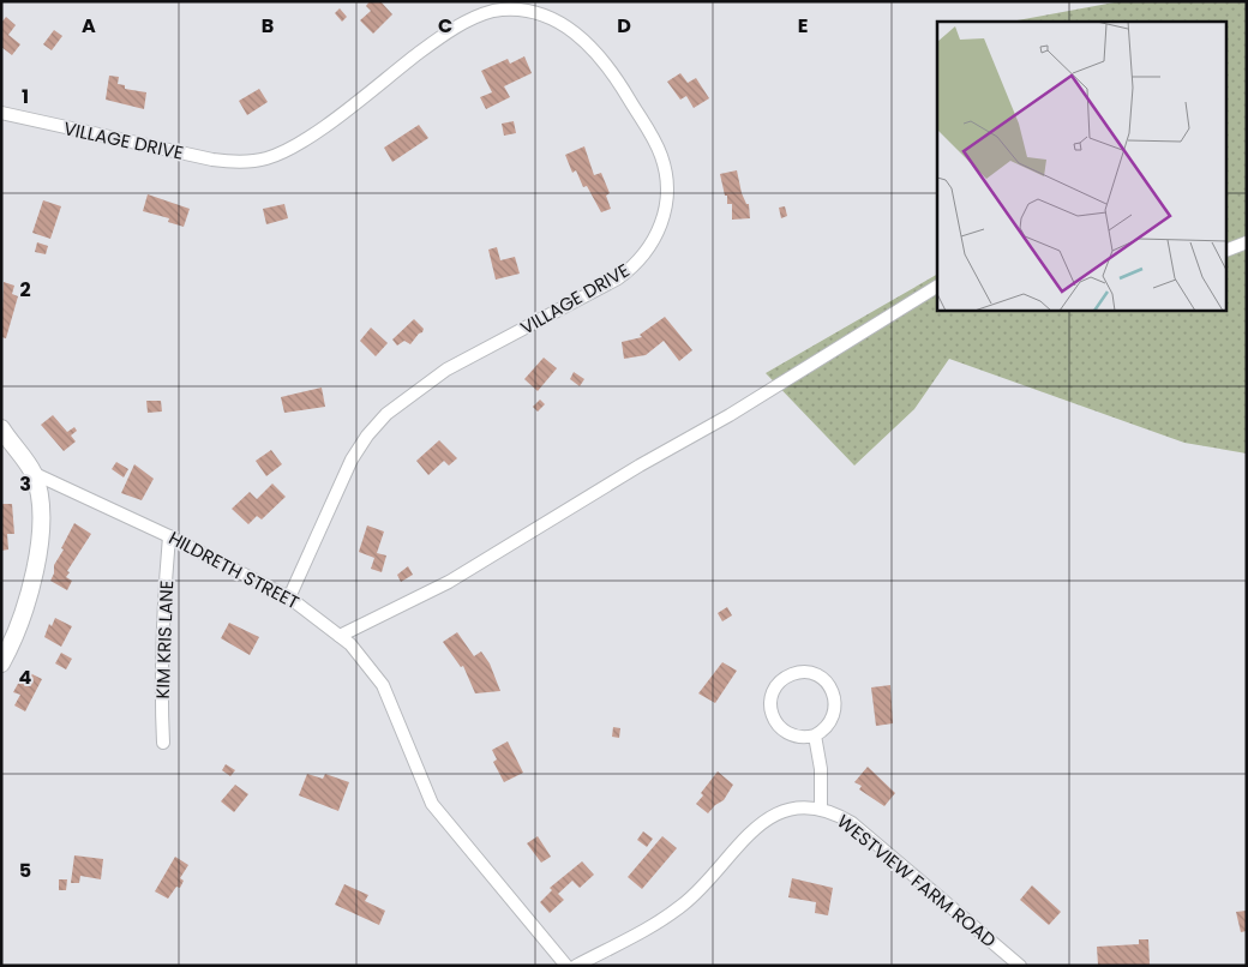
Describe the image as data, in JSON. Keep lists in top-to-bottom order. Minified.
{"streets":{"street":["VILLAGE DRIVE","HILDRETH STREET","KIM KRIS LANE","WESTVIEW FARM ROAD"]},"crossings":[["VILLAGE DRIVE","HILDRETH STREET"],["HILDRETH STREET","KIM KRIS LANE"]],"grid":{"columns":["A","B","C","D","E"],"rows":["1","2","3","4","5"]}}
